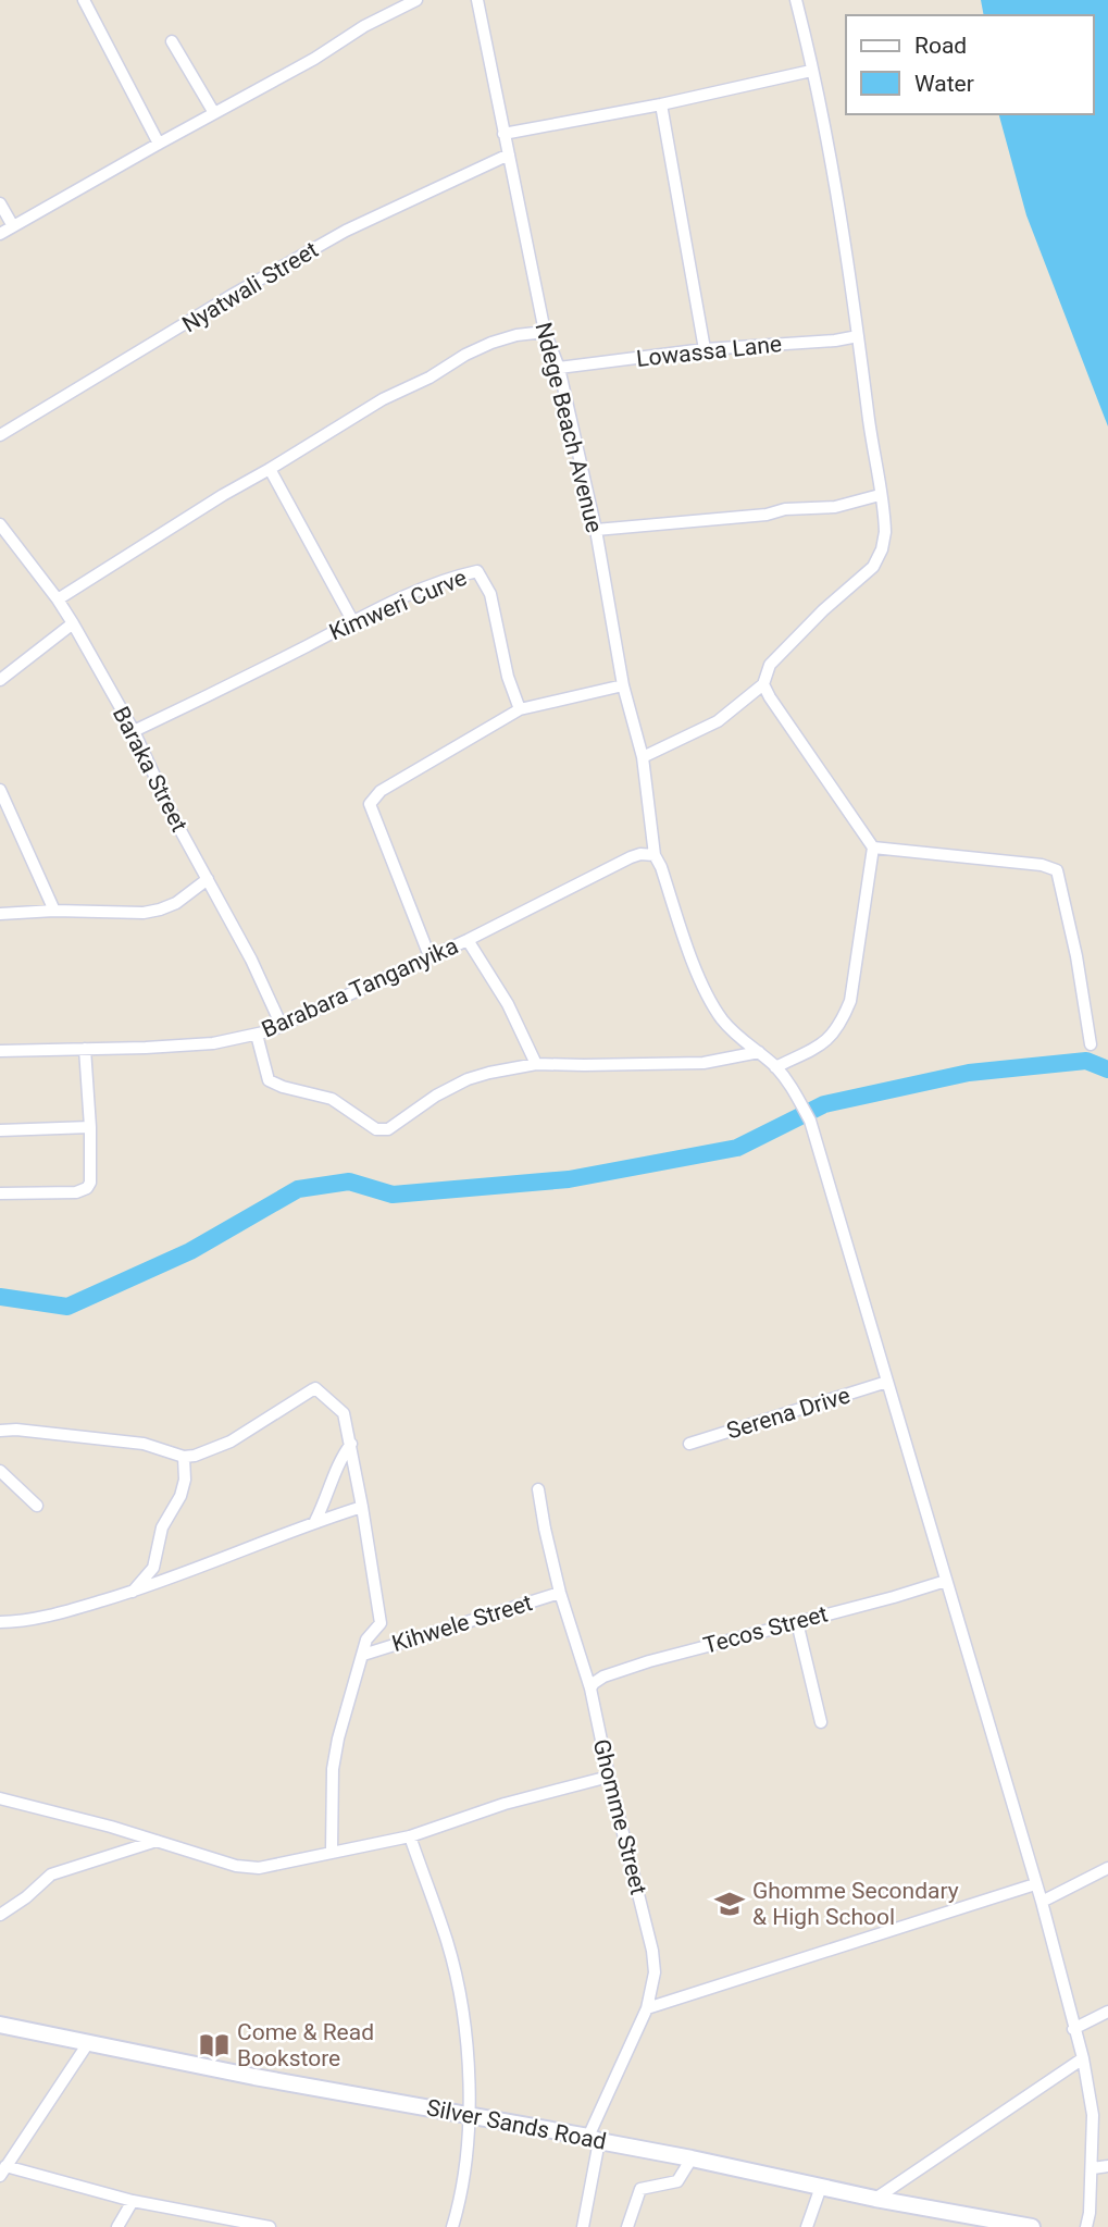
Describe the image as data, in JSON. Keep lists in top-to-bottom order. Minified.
{"streets":{"street":["Nyatwali Street","Lowassa Lane","Ndege Beach Avenue","Kimweri Curve","Baraka Street","Barabara Tanganyika","Serena Drive","Kihwele Street","Tecos Street","Ghomme Street","Silver Sands Road"]},"crossings":[["Nyatwali Street","Ndege Beach Avenue"],["Lowassa Lane","Ndege Beach Avenue"],["Ndege Beach Avenue","Barabara Tanganyika"],["Ndege Beach Avenue","Serena Drive"],["Ndege Beach Avenue","Tecos Street"],["Kimweri Curve","Baraka Street"],["Baraka Street","Barabara Tanganyika"],["Kihwele Street","Ghomme Street"],["Tecos Street","Ghomme Street"],["Ghomme Street","Silver Sands Road"]],"places":{"school or university":["Ghomme Secondary & High School"],"library":["Come & Read Bookstore"]},"legend":["Road","Water"]}
